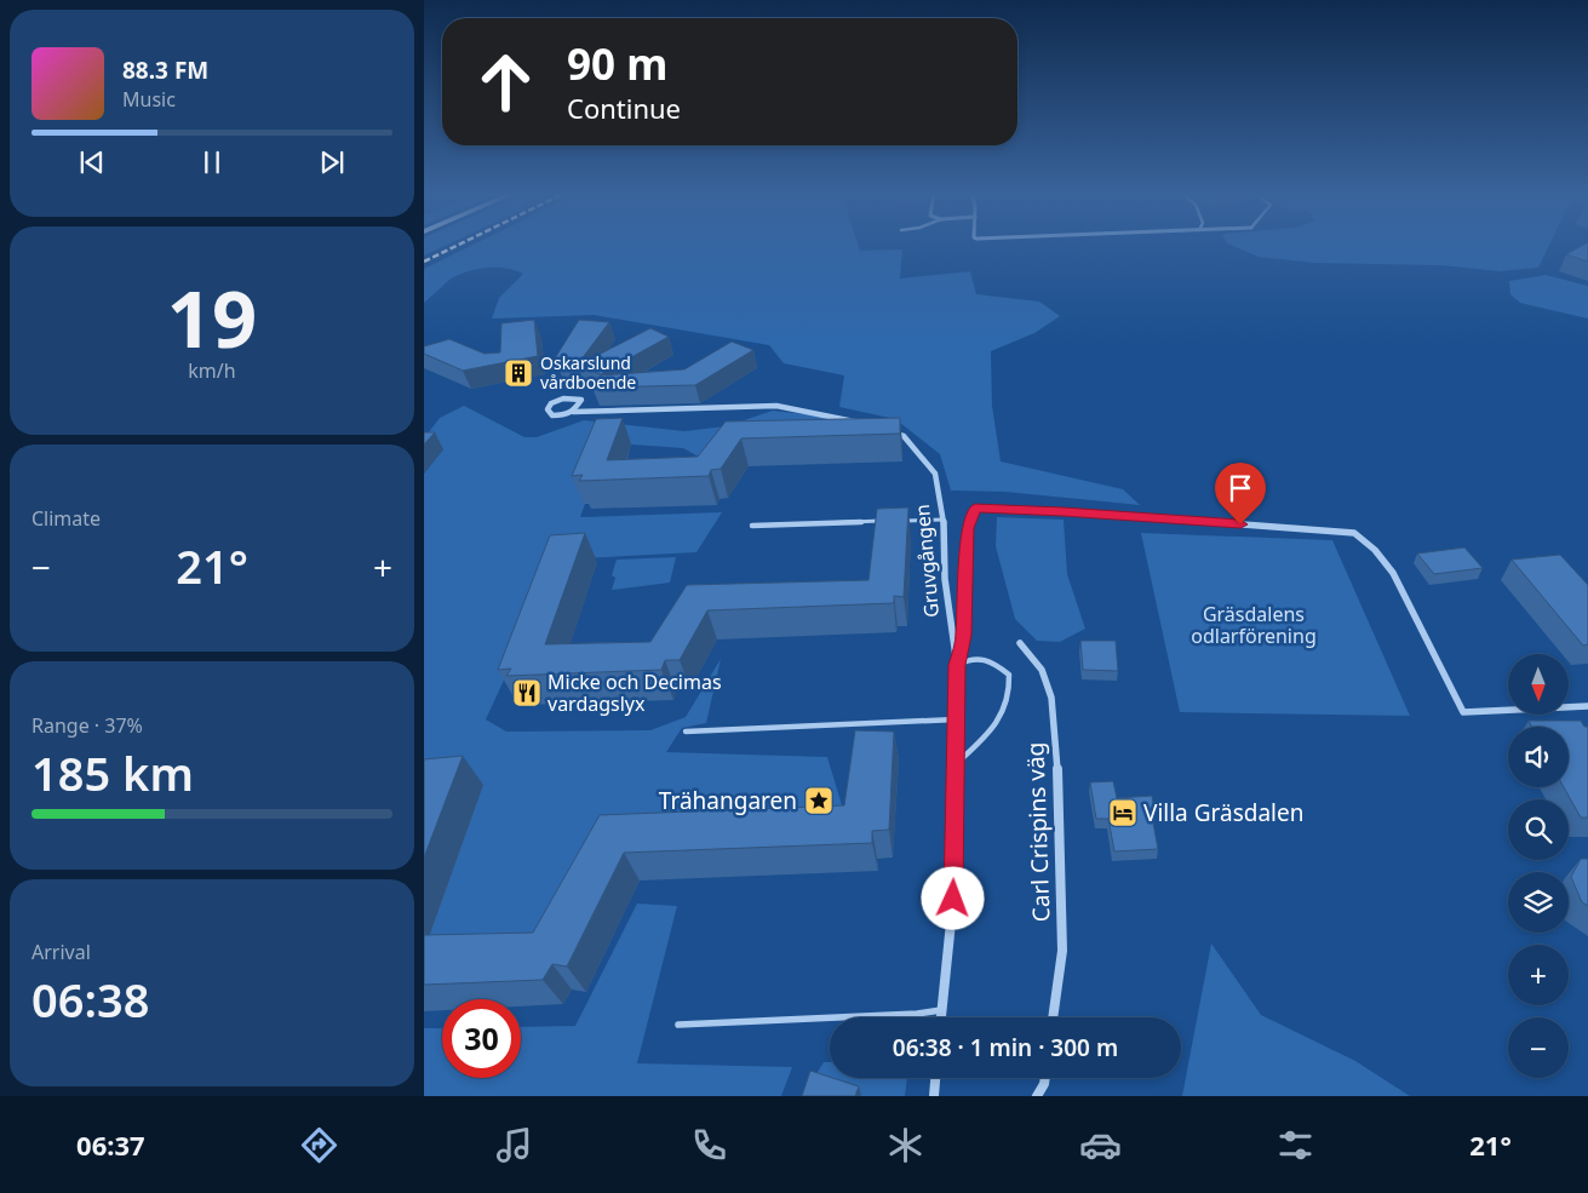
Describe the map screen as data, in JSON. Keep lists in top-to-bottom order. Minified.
{"streets":{"street":["Gruvgången","Carl Crispins väg"]},"parks":["Gräsdalens odlarförening"],"places":{"building":["Oskarslund vårdboende"],"restaurant":["Micke och Decimas vardagslyx"],"place":["Trähangaren"],"hotel":["Villa Gräsdalen"]},"north":"bottom","page":{"turn":["90 m","Continue"],"song":["88.3 FM","Music"],"tile":[["19","km/h"],"Climate",["Range · 37%","185 km"],["Arrival","06:38"]],"heat":["−","21°","+"],"map_buttons":["+","−"],"limit":"30","trip":"06:38 · 1 min · 300 m","tabs":["06:37","21°"]}}
